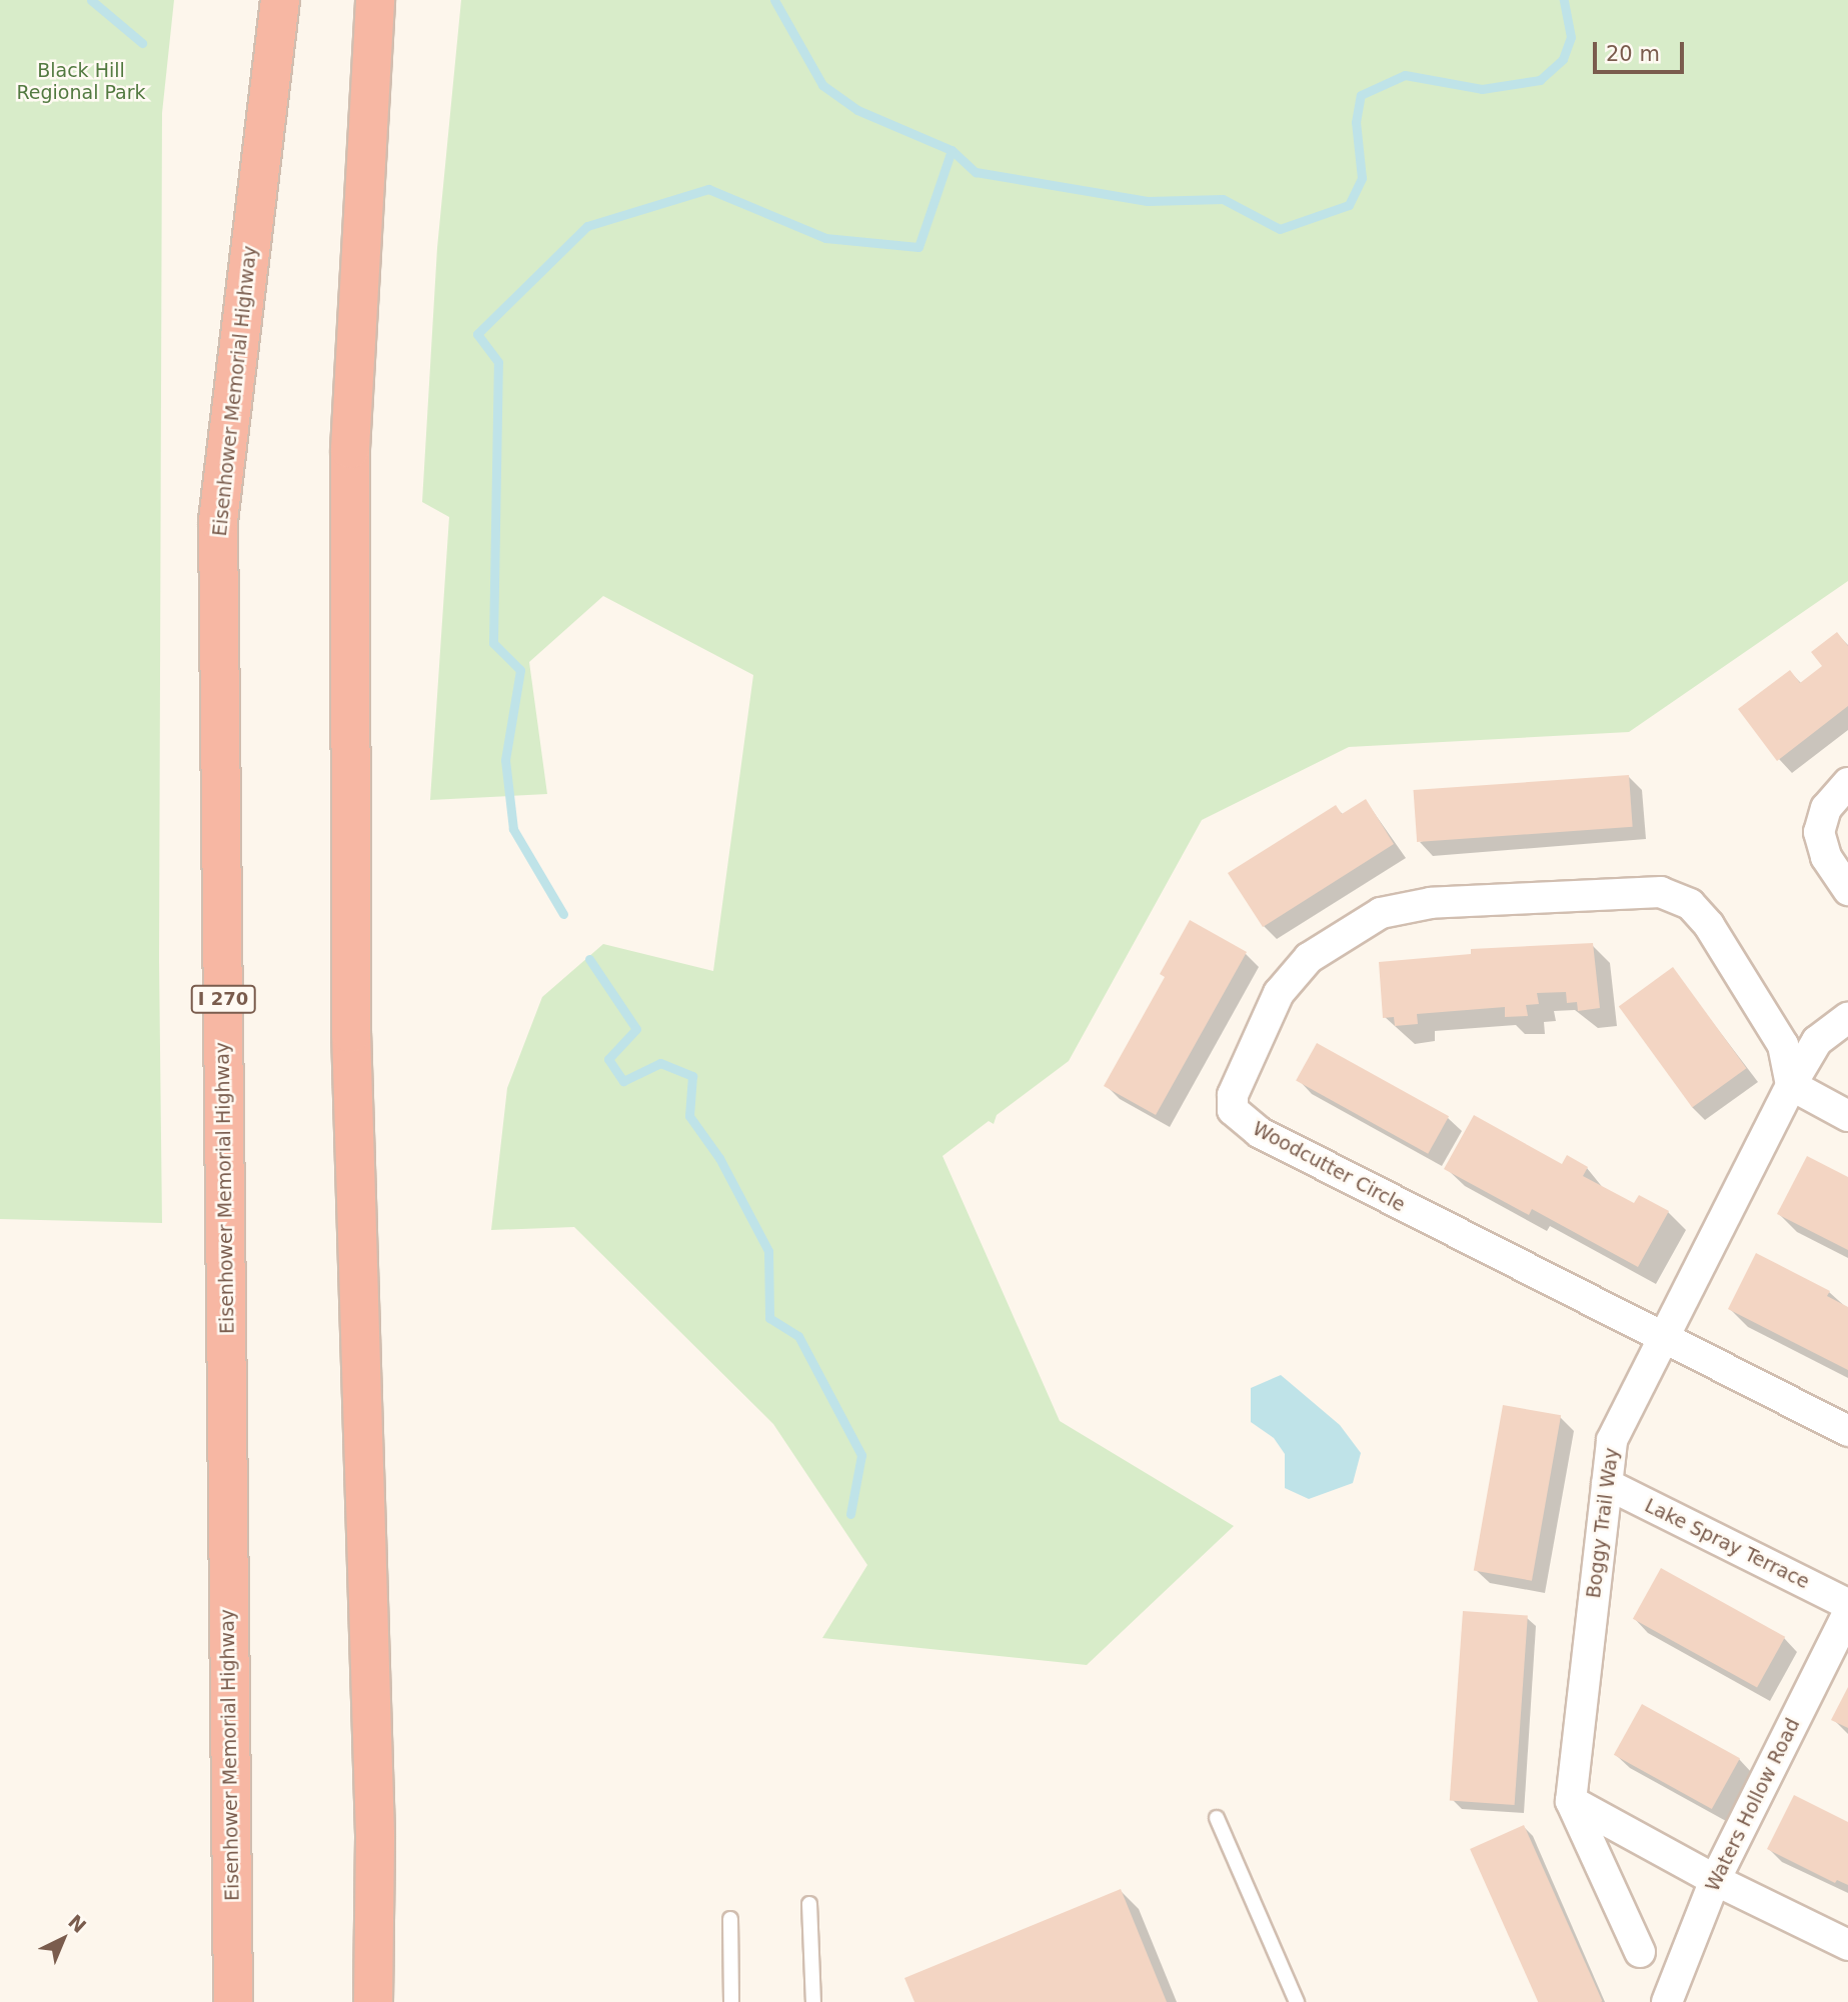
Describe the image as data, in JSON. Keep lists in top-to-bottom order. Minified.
{"streets":{"highway":["Eisenhower Memorial Highway","I 270"],"street":["Woodcutter Circle","Boggy Trail Way","Lake Spray Terrace","Waters Hollow Road"]},"crossings":[["Woodcutter Circle","Boggy Trail Way"],["Boggy Trail Way","Lake Spray Terrace"]],"parks":["Black Hill Regional Park"],"scale_bar":"20 m","north":"top right"}
